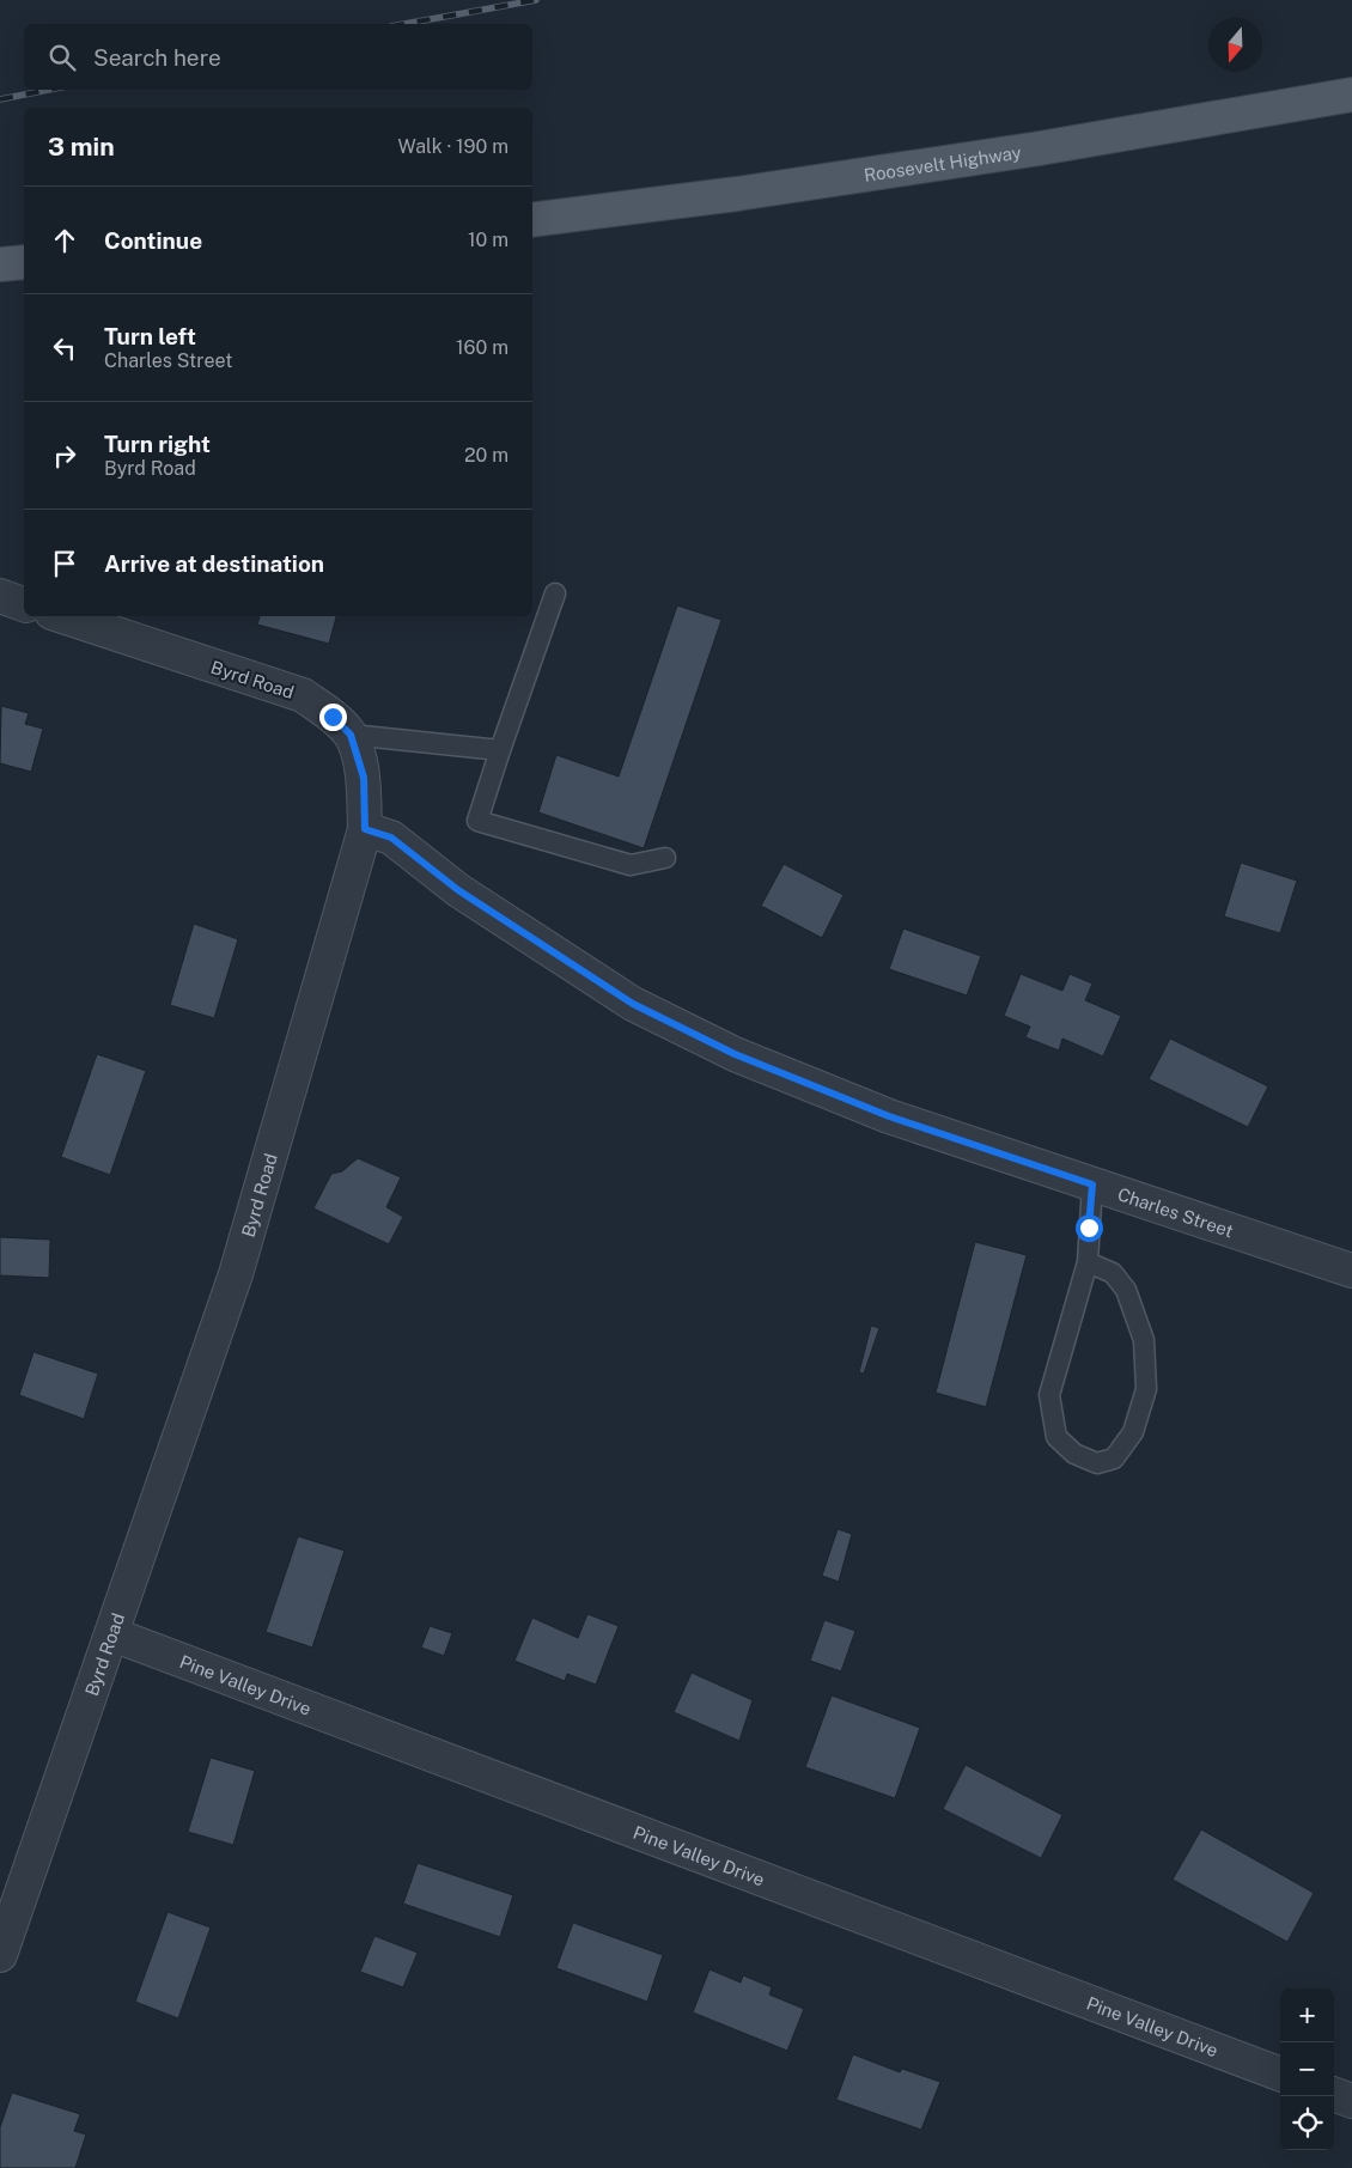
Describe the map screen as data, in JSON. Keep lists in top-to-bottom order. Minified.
{"streets":{"main road":["Roosevelt Highway"],"street":["Byrd Road","Charles Street","Pine Valley Drive"]},"crossings":[["Byrd Road","Charles Street"],["Byrd Road","Pine Valley Drive"]],"north":"bottom","page":{"search":"Search here","heading":["3 min","Walk · 190 m"],"list":[["Continue","10 m"],["Turn left","Charles Street","160 m"],["Turn right","Byrd Road","20 m"],"Arrive at destination"],"map_buttons":["+","−"]}}
